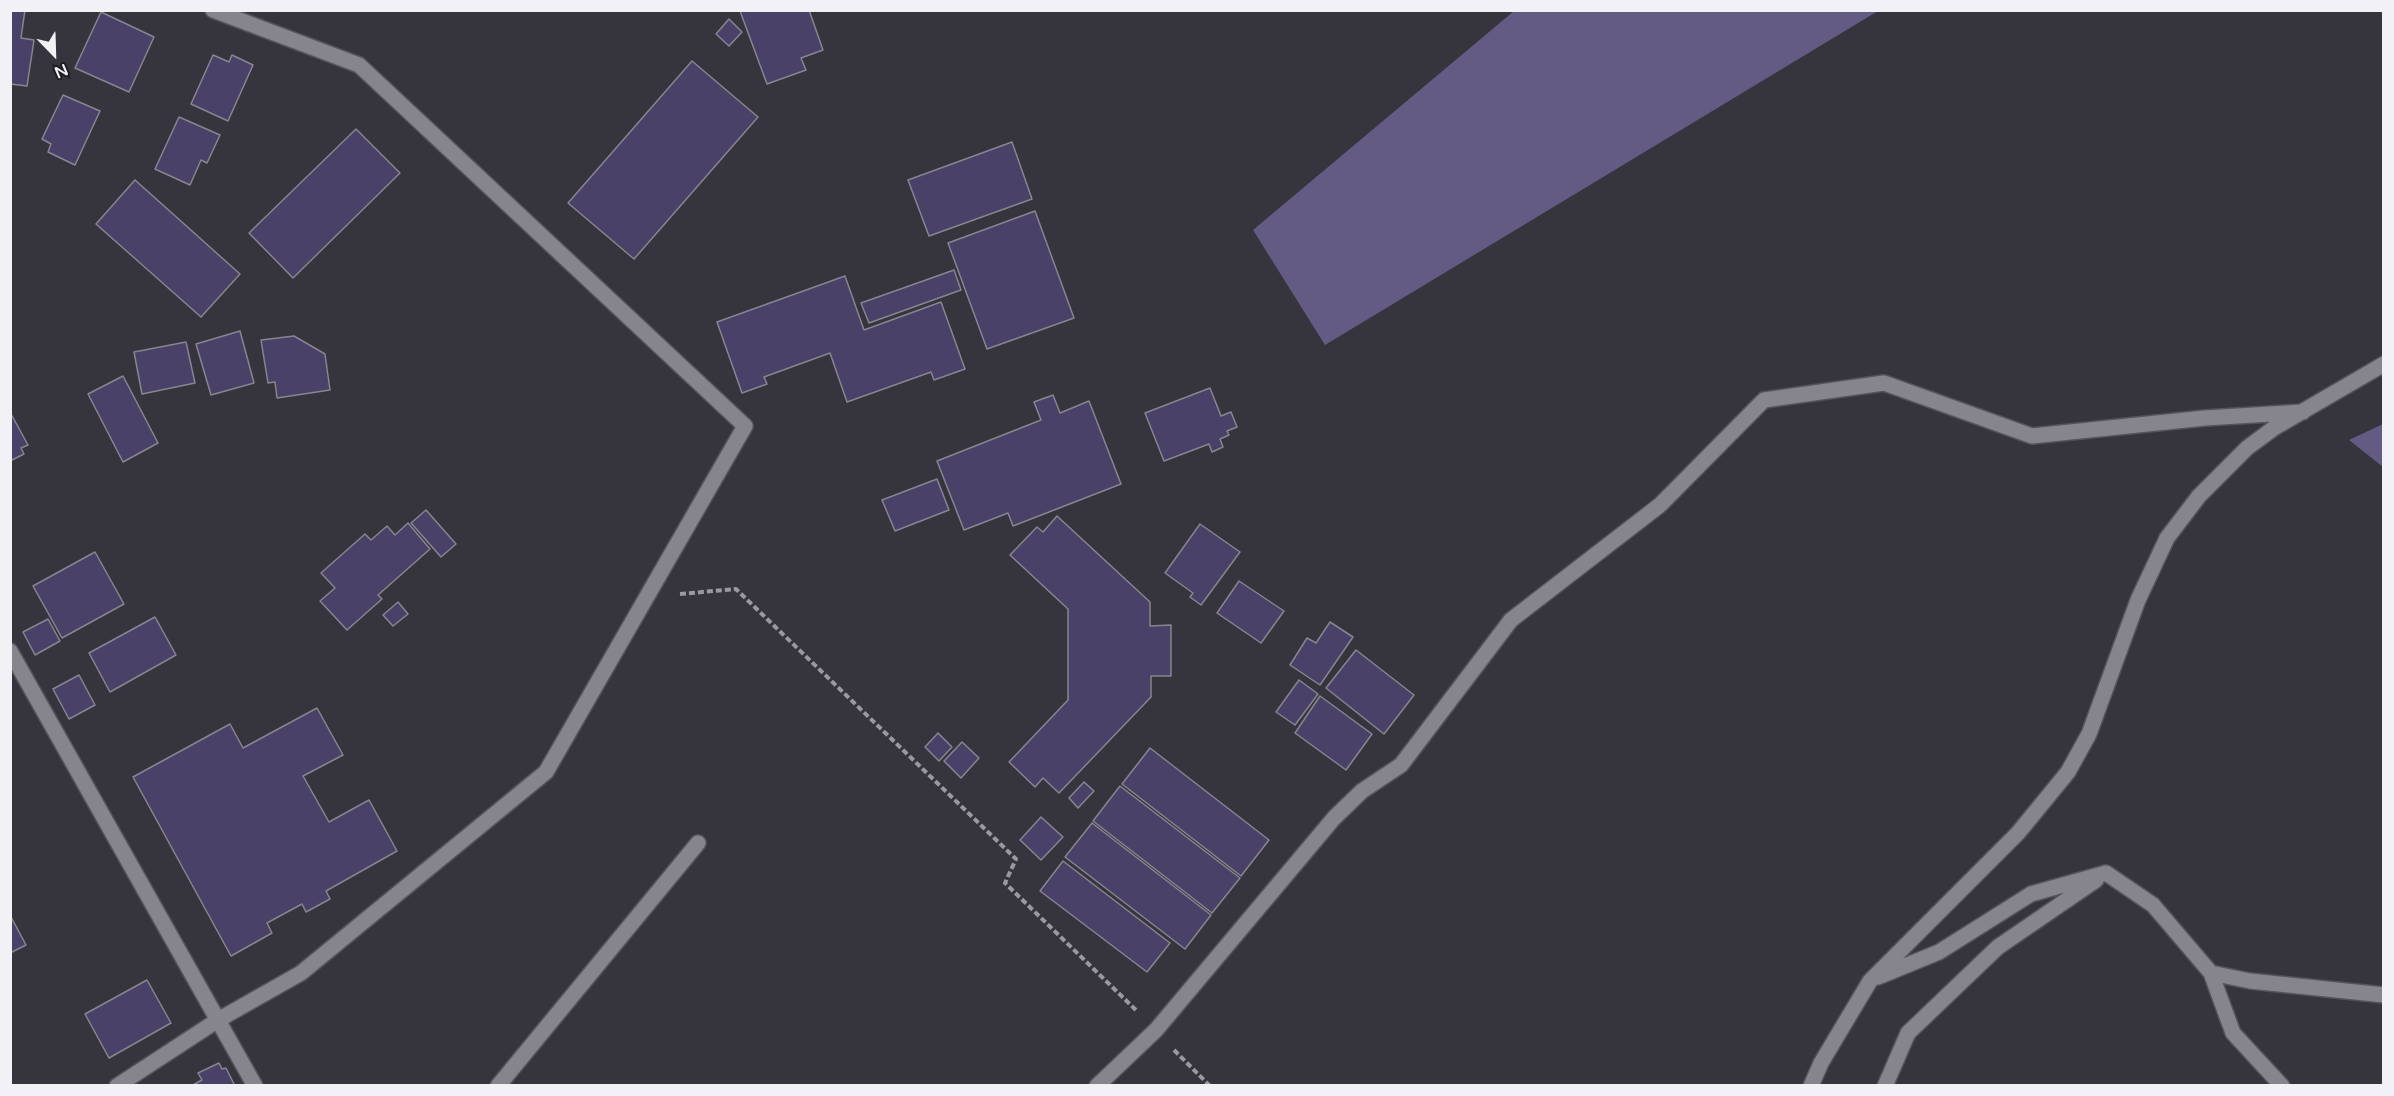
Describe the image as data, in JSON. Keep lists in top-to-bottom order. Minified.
{"north":"bottom right"}
